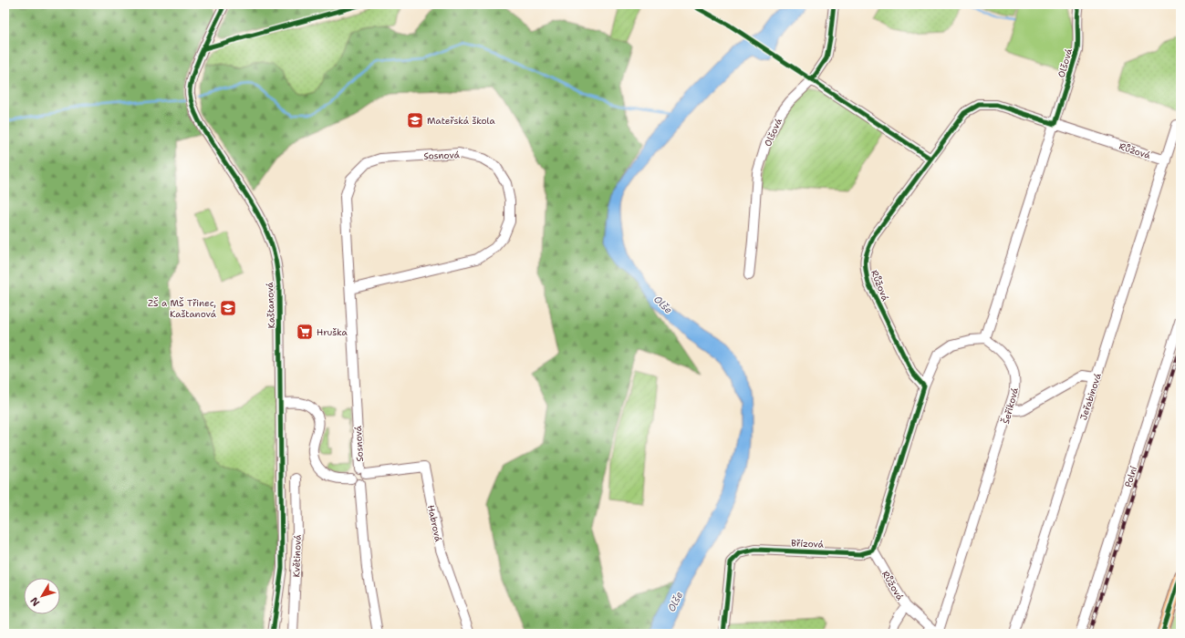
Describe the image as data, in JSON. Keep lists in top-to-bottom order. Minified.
{"streets":{"street":["Olšová","Růžová","Sosnová","Kaštanová","Jeřabinová","Šeříková","Polní","Habrová","Břízová","Květinová"]},"crossings":[["Olšová","Růžová"],["Růžová","Jeřabinová"],["Růžová","Šeříková"],["Růžová","Břízová"],["Sosnová","Habrová"]],"water":["Olše"],"places":{"school or university":["Mateřská škola","ZŠ a MŠ Třinec, Kaštanová"],"supermarket":["Hruška"]},"north":"bottom left"}
